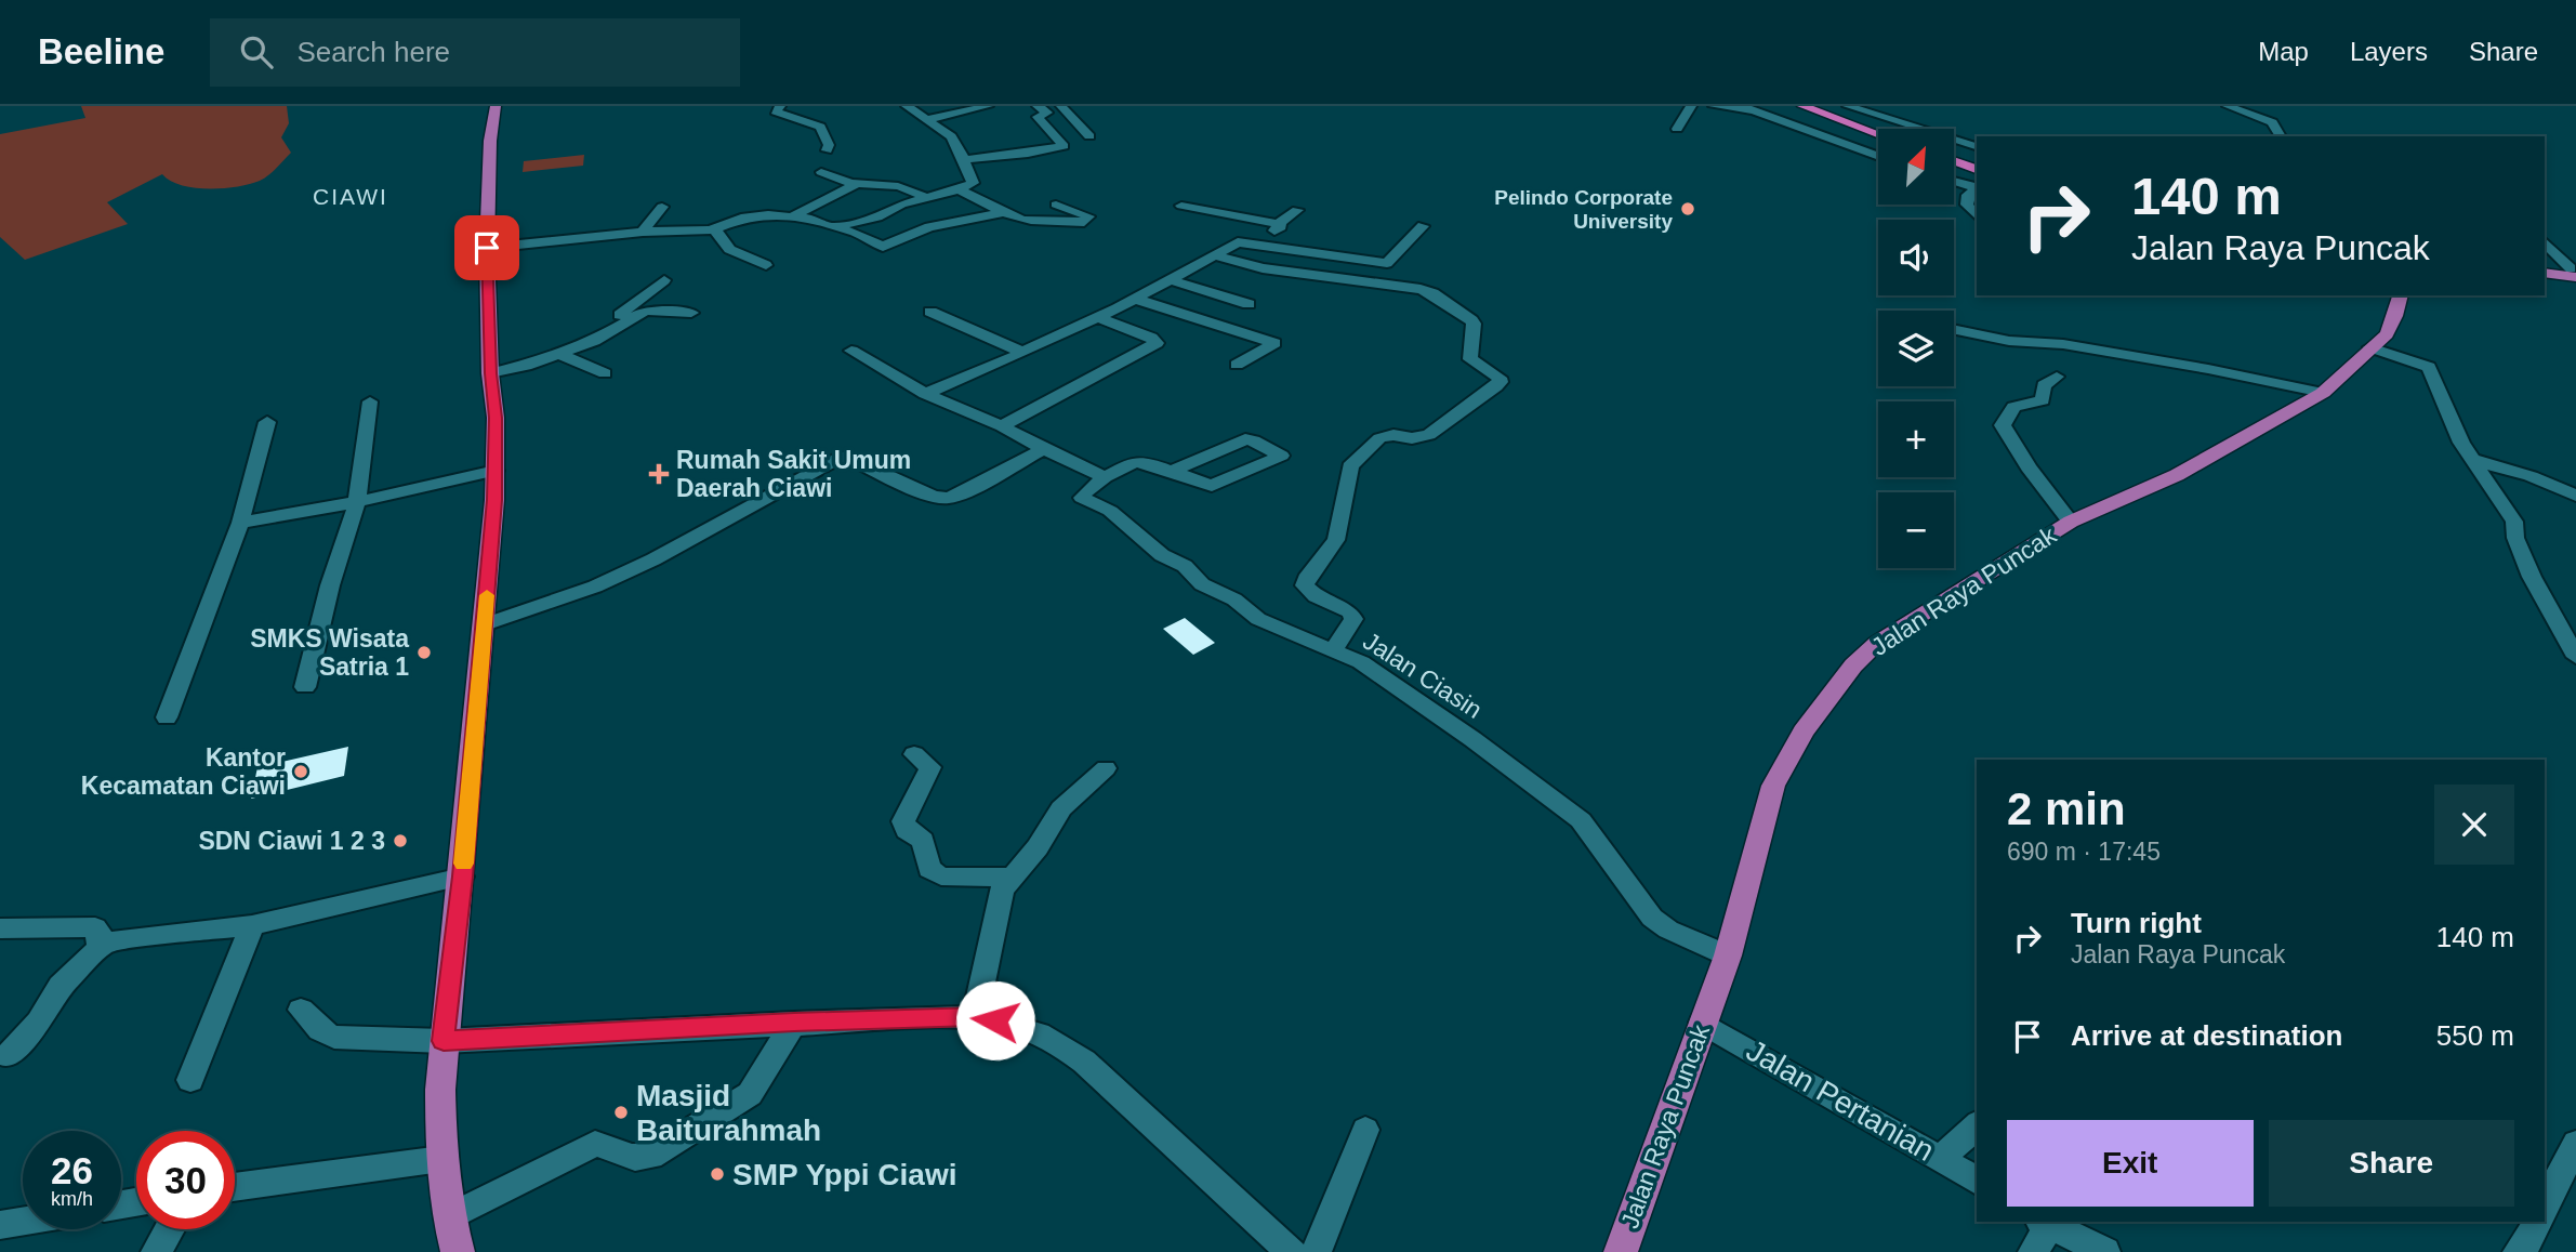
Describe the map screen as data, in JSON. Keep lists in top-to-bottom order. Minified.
{"streets":{"highway":["Jalan Raya Puncak"],"street":["Jalan Ciasin","Jalan Pertanian"]},"crossings":[["Jalan Raya Puncak","Jalan Ciasin"],["Jalan Raya Puncak","Jalan Pertanian"]],"districts":["CIAWI"],"places":{"other":["Pelindo Corporate University","SMKS Wisata Satria 1","Kantor Kecamatan Ciawi","SDN Ciawi 1 2 3","Masjid Baiturahmah","SMP Yppi Ciawi"],"health":["Rumah Sakit Umum Daerah Ciawi"]},"north":"top right","page":{"header":"Beeline","search":"Search here","nav":["Map","Layers","Share"],"map_buttons":["+","−"],"turn":["140 m","Jalan Raya Puncak"],"heading":["2 min","690 m · 17:45"],"list":[{"name":"Turn right","note":"Jalan Raya Puncak","value":"140 m"},{"name":"Arrive at destination","value":"550 m"}],"buttons":["Exit","Share"],"speed":"26 km/h","limit":"30"}}
